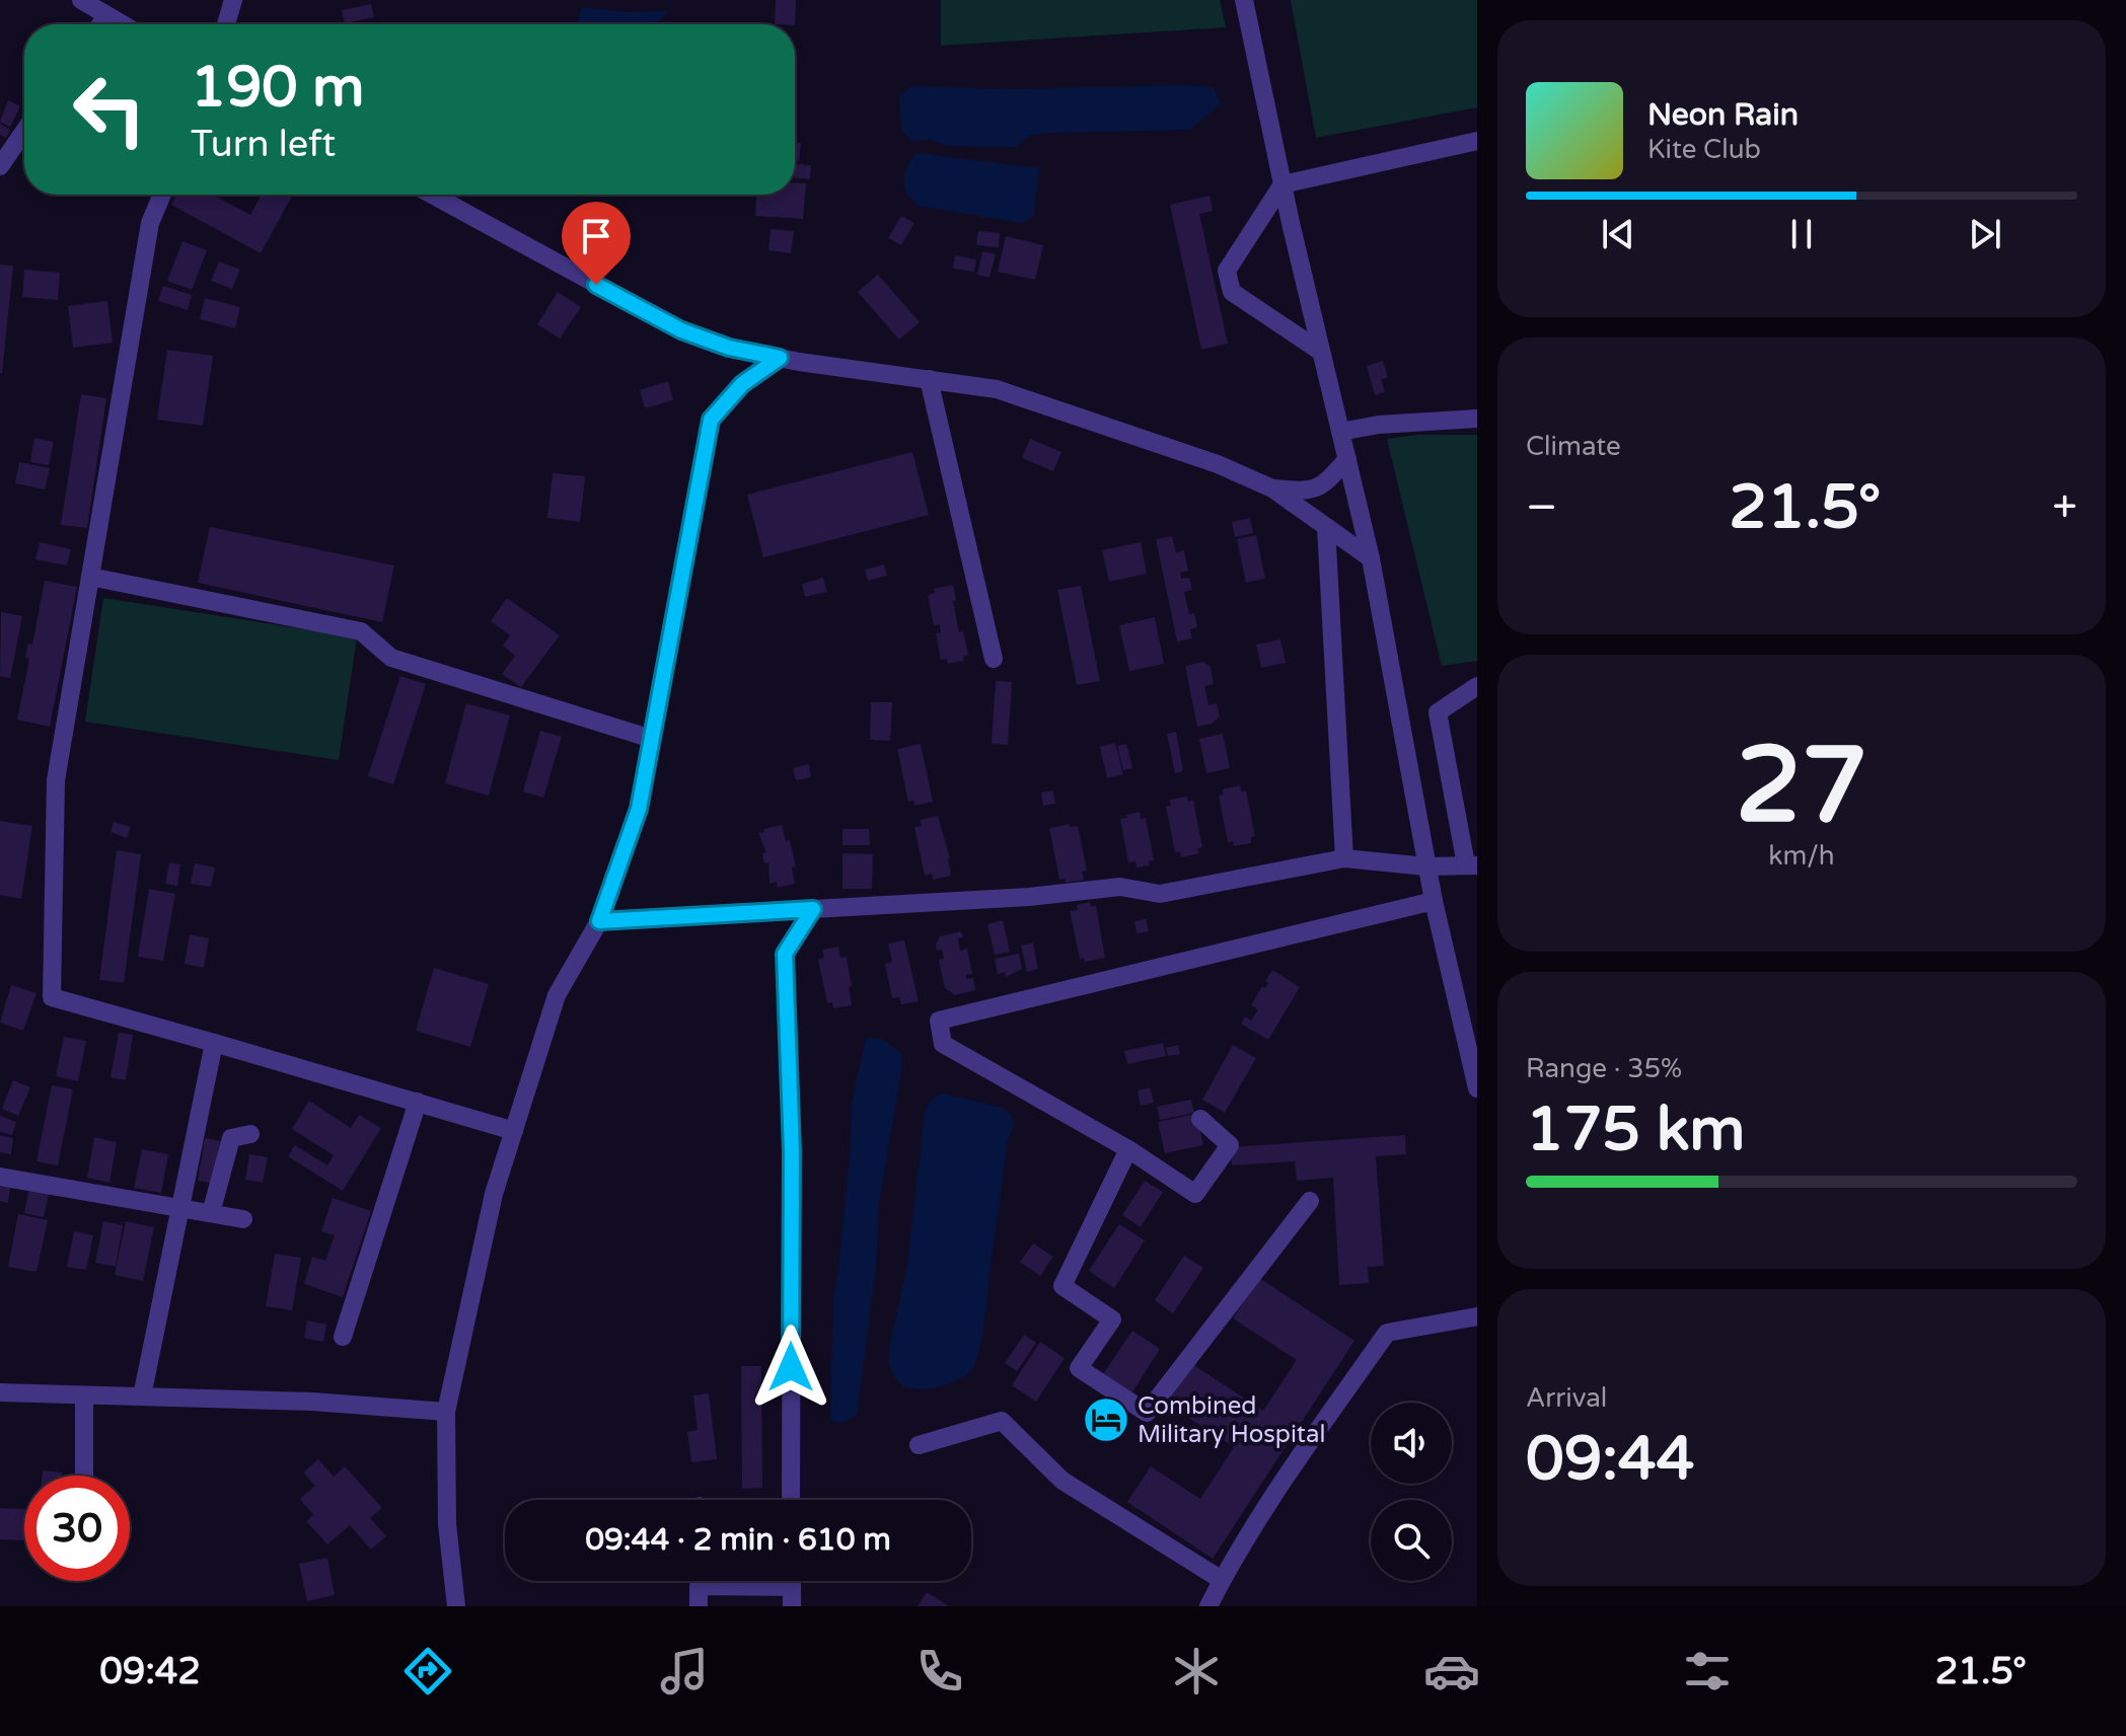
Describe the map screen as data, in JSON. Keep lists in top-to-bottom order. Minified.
{"places":{"hotel":["Combined Military Hospital"]},"page":{"turn":["190 m","Turn left"],"song":["Neon Rain","Kite Club"],"tile":["Climate",["27","km/h"],["Range · 35%","175 km"],["Arrival","09:44"]],"heat":["−","21.5°","+"],"limit":"30","trip":"09:44 · 2 min · 610 m","tabs":["09:42","21.5°"]}}
